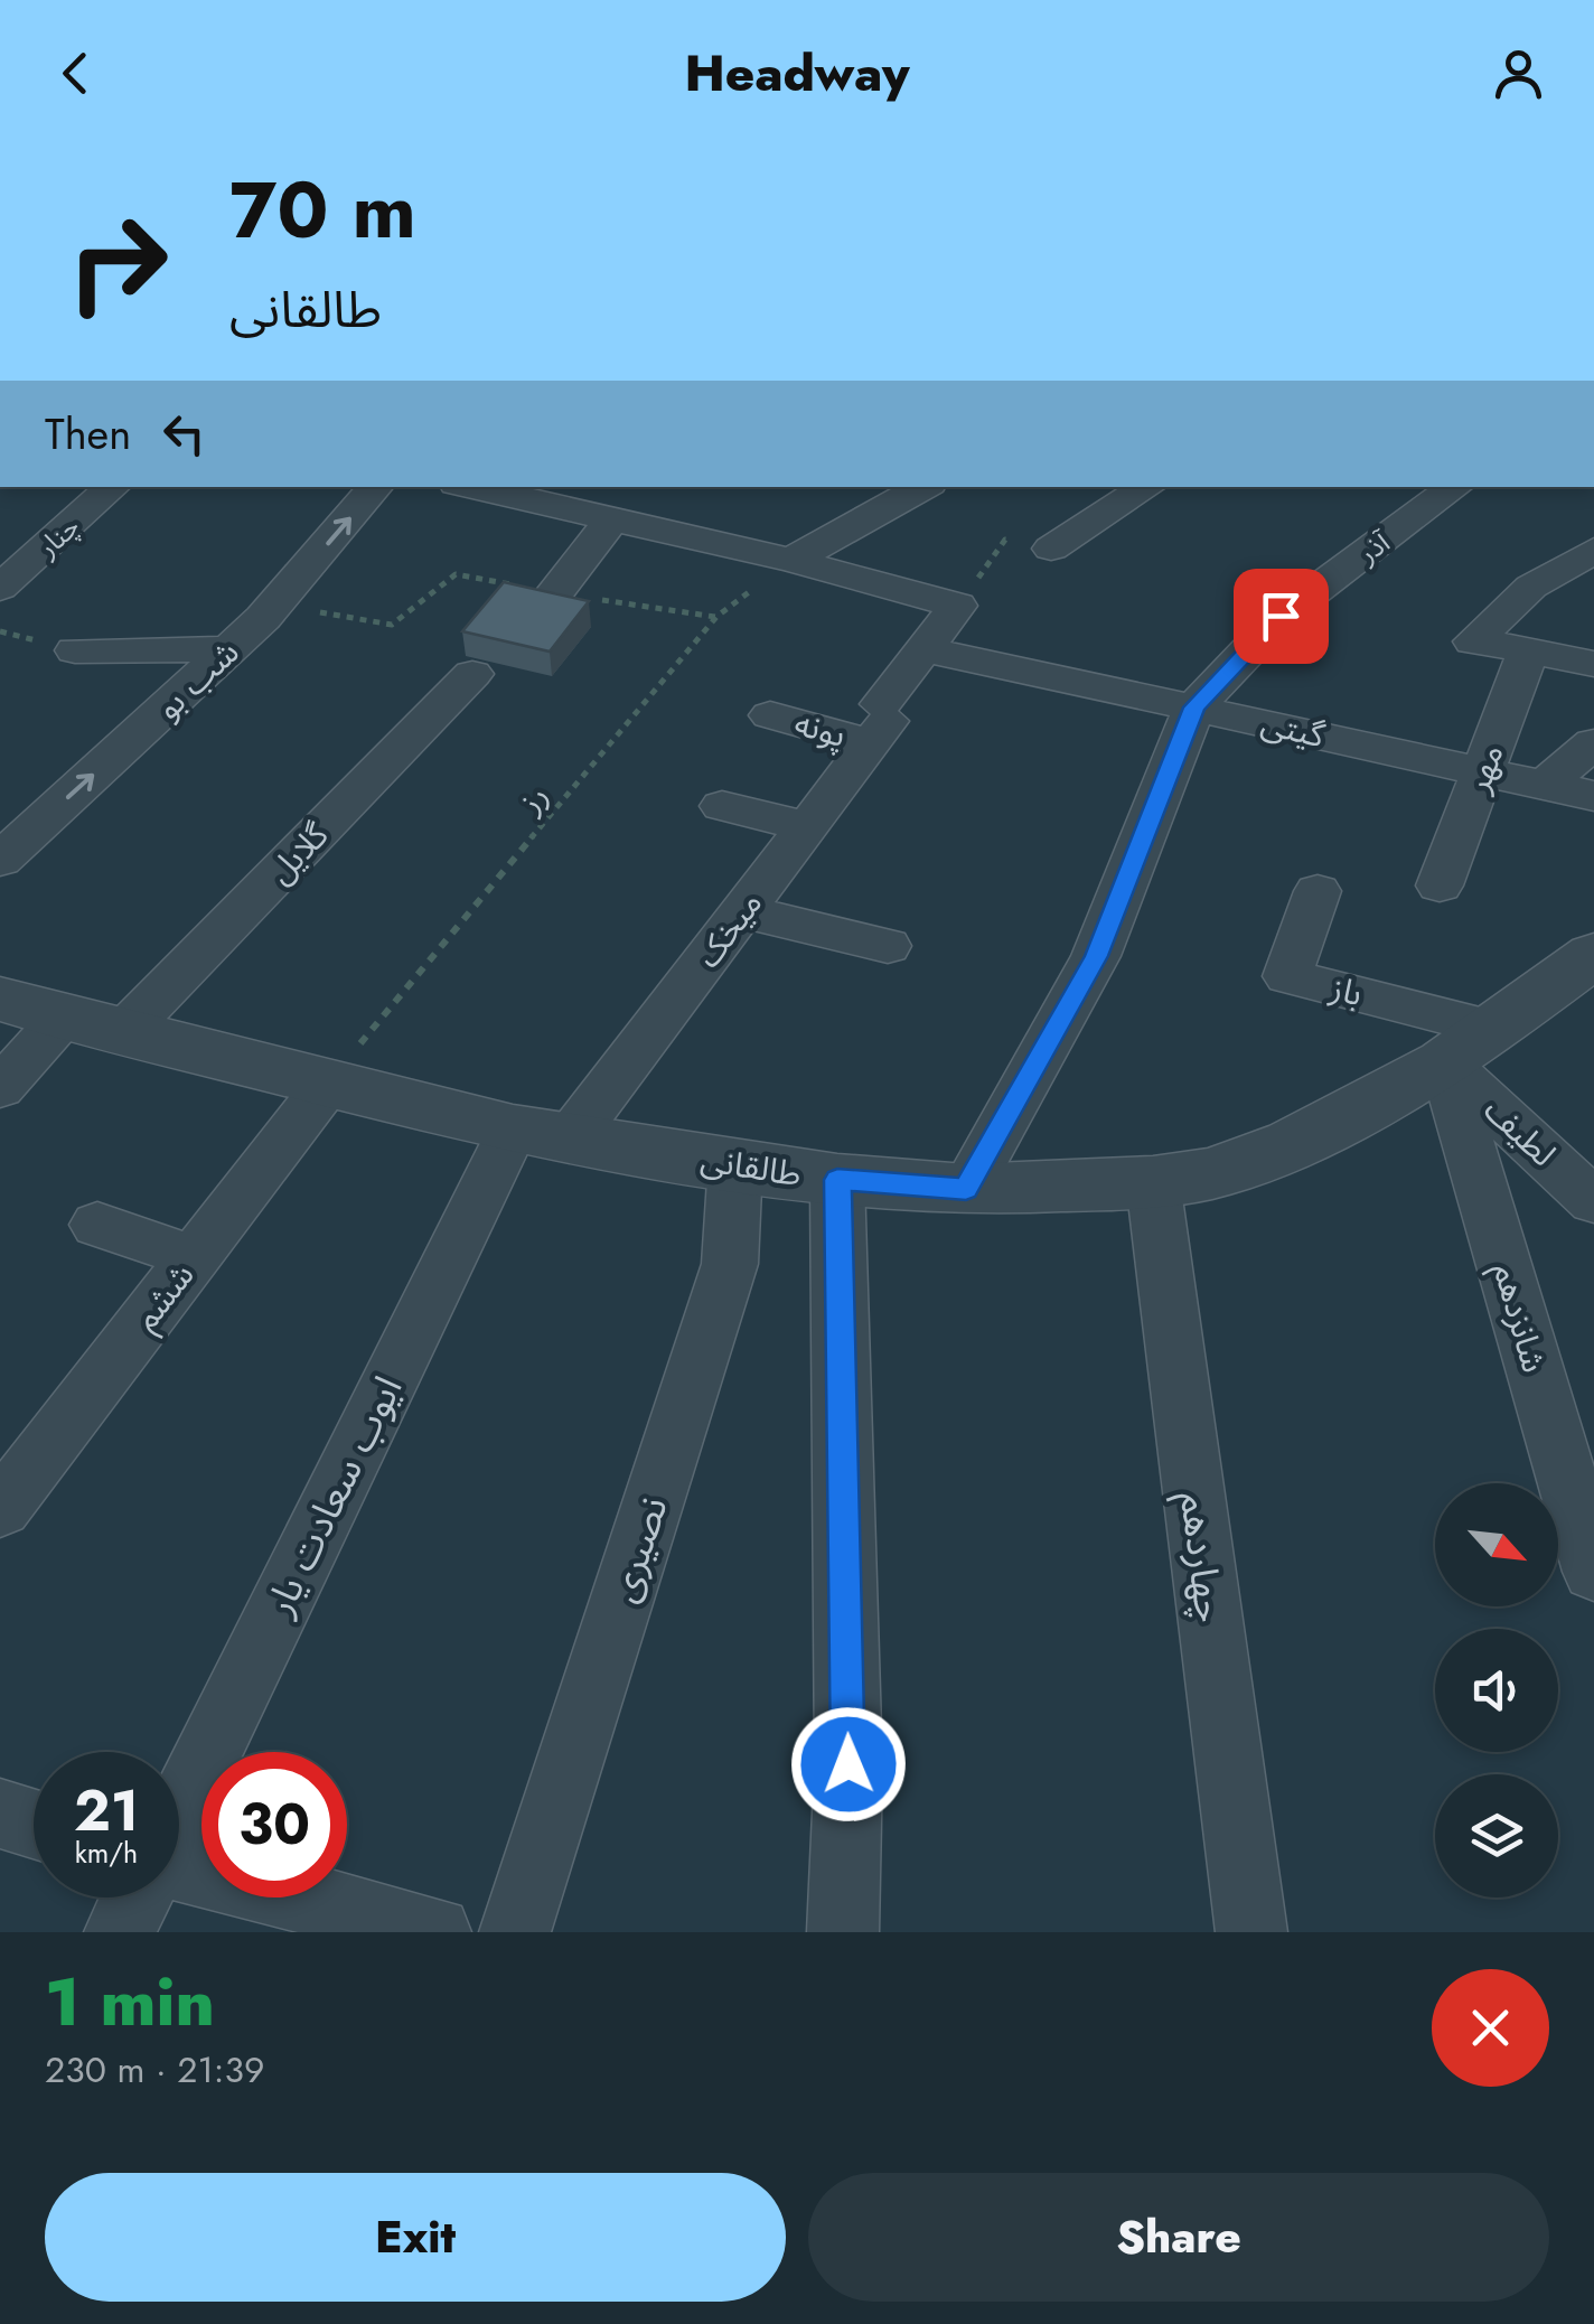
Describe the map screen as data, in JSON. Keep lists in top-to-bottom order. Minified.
{"streets":{"street":["چنار","آذر","شب بو","پونه","گیتی","مهر","گلایل","میخک","باز","لطیف","طالقانی","ششم","شانزدهم","ایوب سعادت یار","نصیری","چهاردهم"],"path":["رز"]},"crossings":[["آذر","گیتی"],["پونه","میخک"],["گیتی","مهر"],["گیتی","میخک"],["رز","طالقانی"],["رز","ششم"],["گلایل","طالقانی"],["میخک","طالقانی"],["میخک","ایوب سعادت یار"],["باز","لطیف"],["باز","طالقانی"],["باز","شانزدهم"],["لطیف","طالقانی"],["لطیف","شانزدهم"],["طالقانی","ششم"],["طالقانی","شانزدهم"],["طالقانی","ایوب سعادت یار"],["طالقانی","نصیری"],["طالقانی","چهاردهم"]],"one_way":["شب بو"],"north":"bottom right","page":{"header":"Headway","turn":["70 m","طالقانی"],"then":"Then","speed":"21 km/h","limit":"30","heading":["1 min","230 m · 21:39"],"buttons":["Exit","Share"]}}
